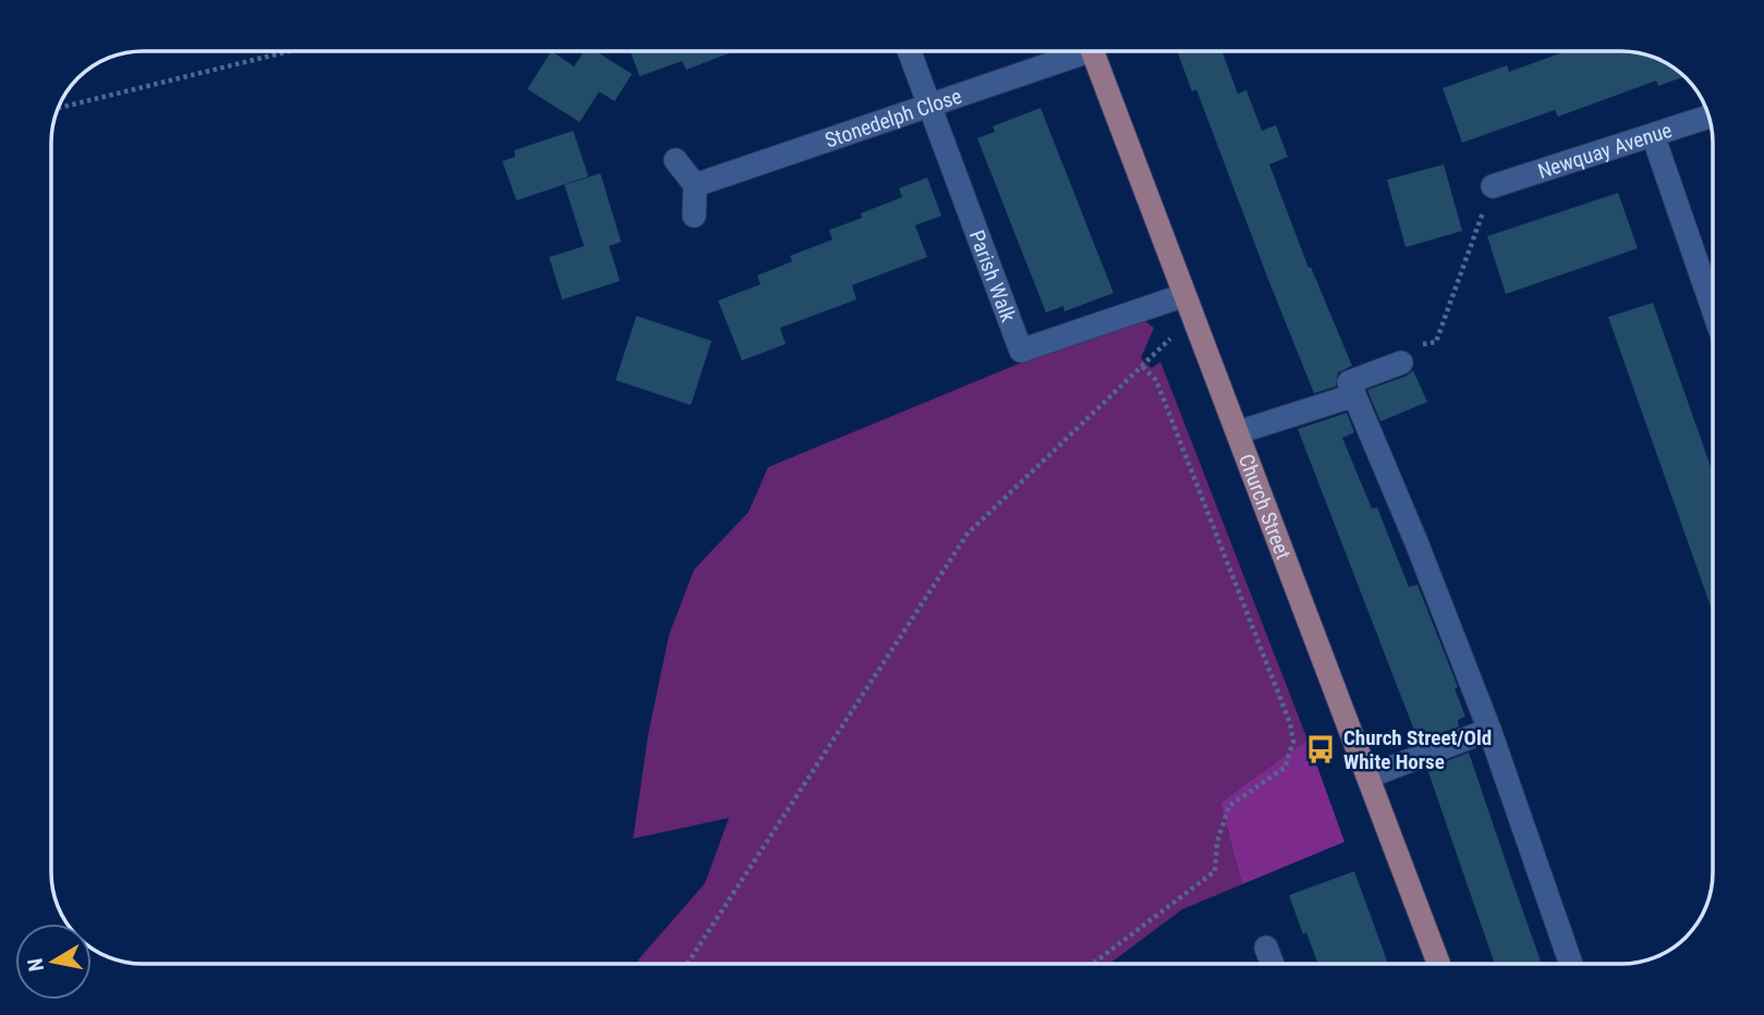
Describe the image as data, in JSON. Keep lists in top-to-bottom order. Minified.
{"streets":{"main road":["Church Street"],"street":["Stonedelph Close","Newquay Avenue","Parish Walk"]},"crossings":[["Stonedelph Close","Parish Walk"],["Parish Walk","Church Street"]],"places":{"bus stop":["Church Street/Old White Horse"]},"north":"left"}
